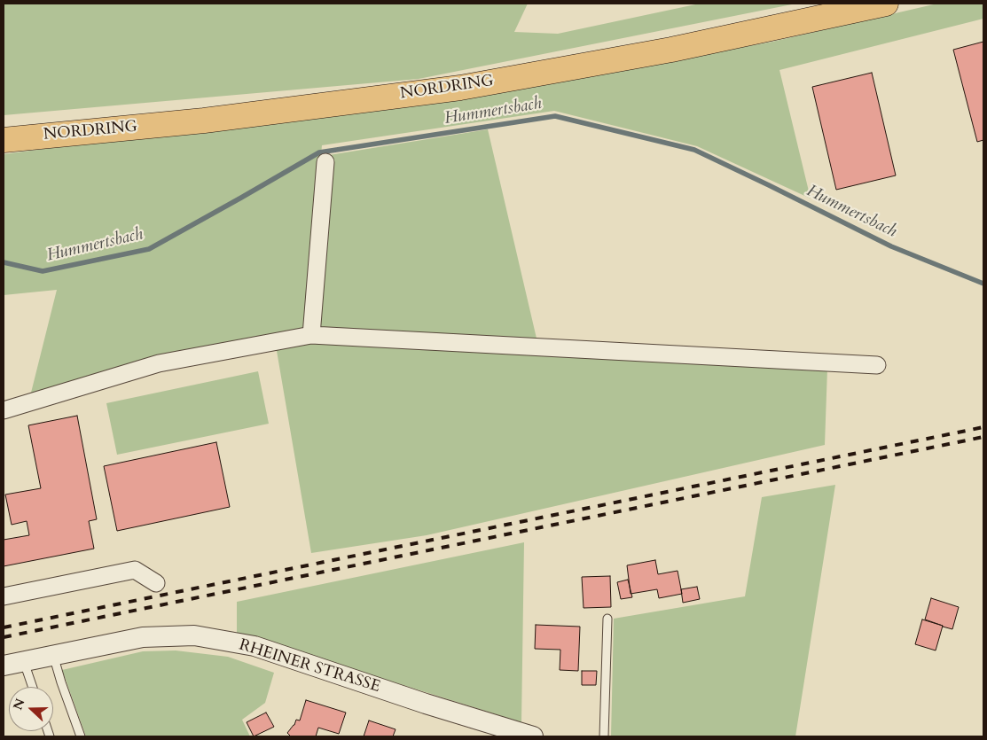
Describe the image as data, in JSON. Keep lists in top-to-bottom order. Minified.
{"streets":{"main road":["NORDRING"],"street":["RHEINER STRASSE"]},"water":["Hummertsbach"],"north":"left"}
